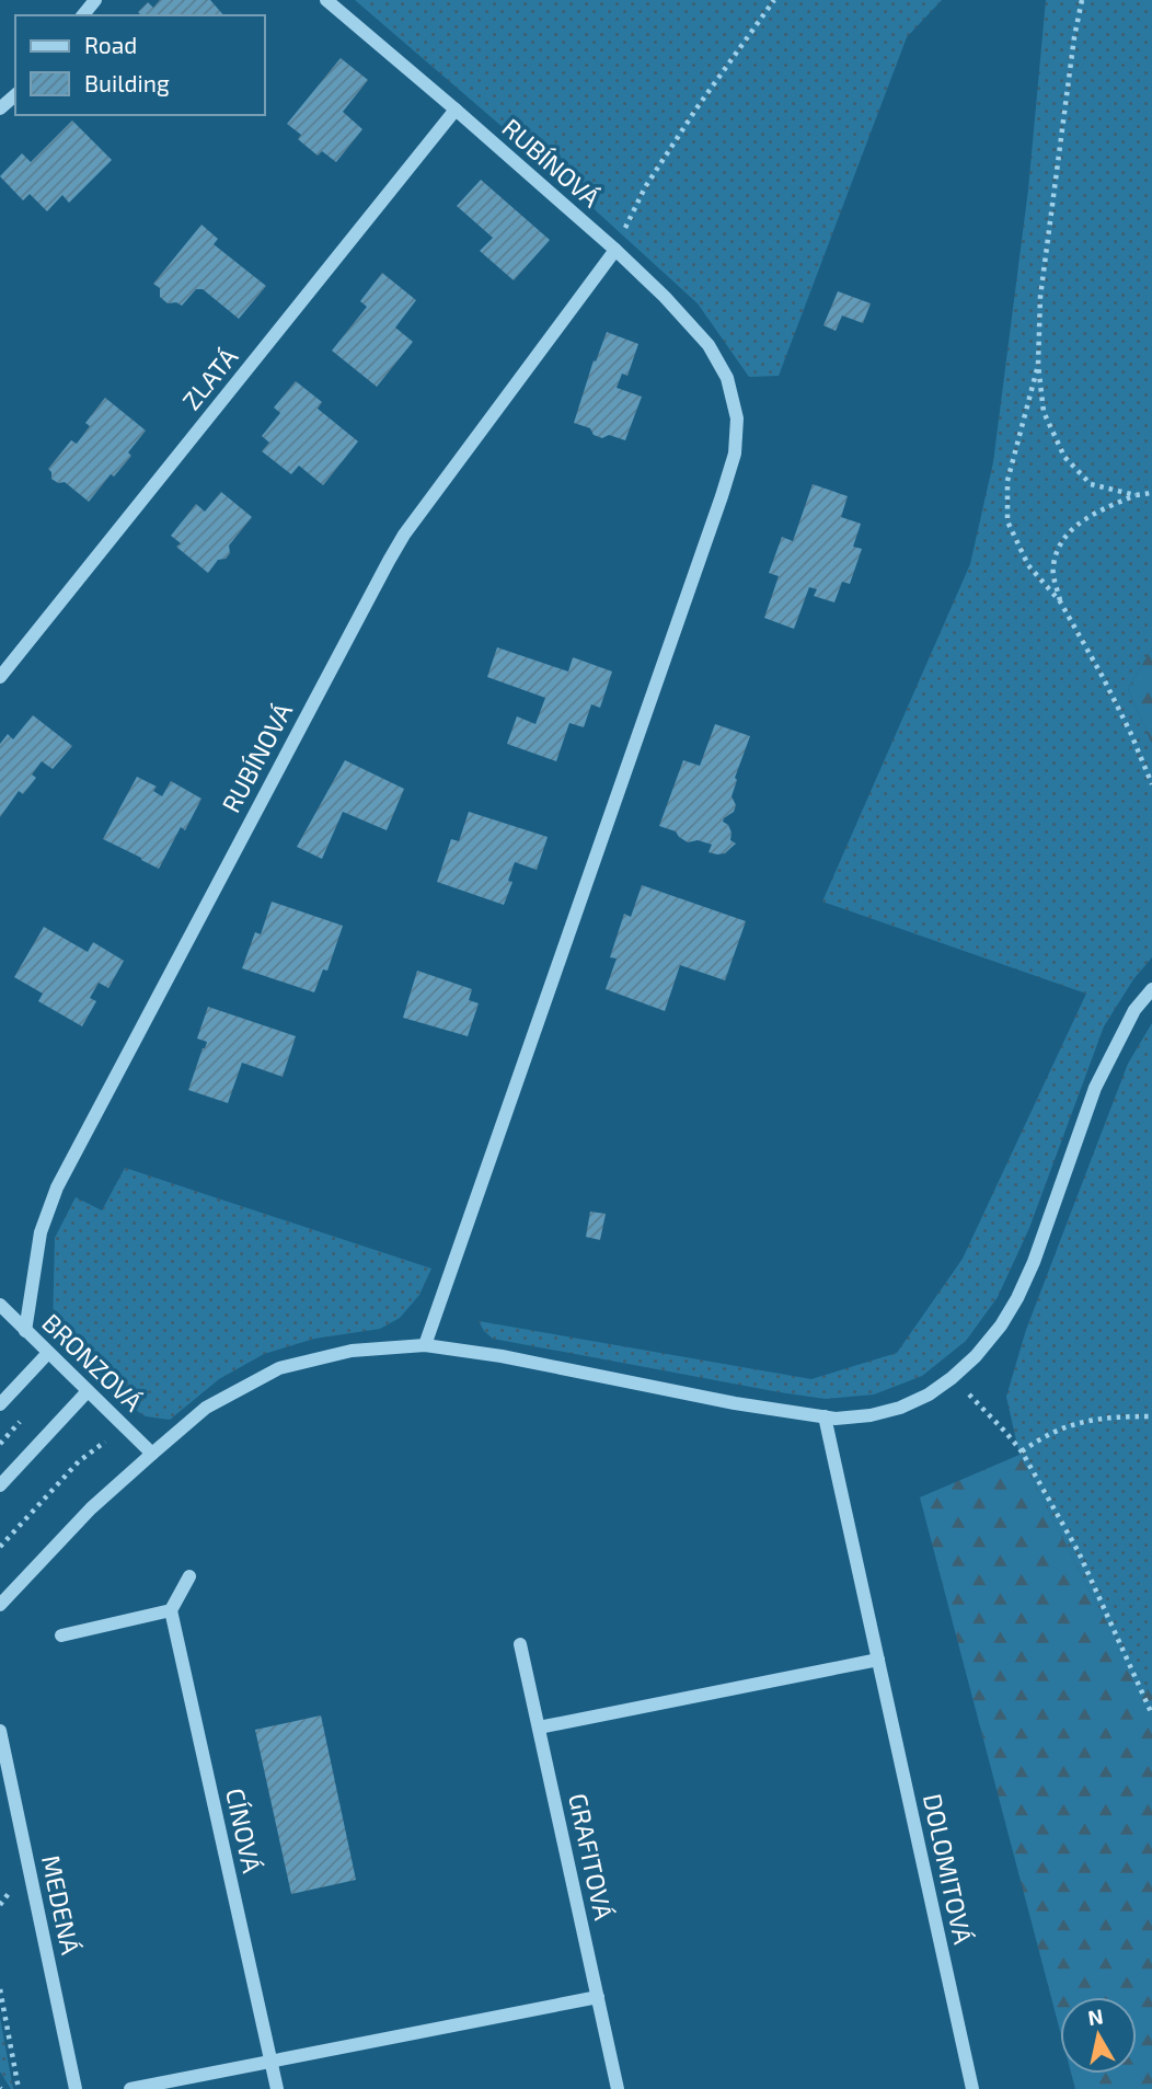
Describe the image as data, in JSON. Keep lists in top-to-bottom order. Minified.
{"streets":{"street":["RUBÍNOVÁ","ZLATÁ","BRONZOVÁ","CÍNOVÁ","GRAFITOVÁ","DOLOMITOVÁ","MEDENÁ"]},"crossings":[["RUBÍNOVÁ","ZLATÁ"],["RUBÍNOVÁ","BRONZOVÁ"]],"legend":["Road","Building"],"north":"top"}
